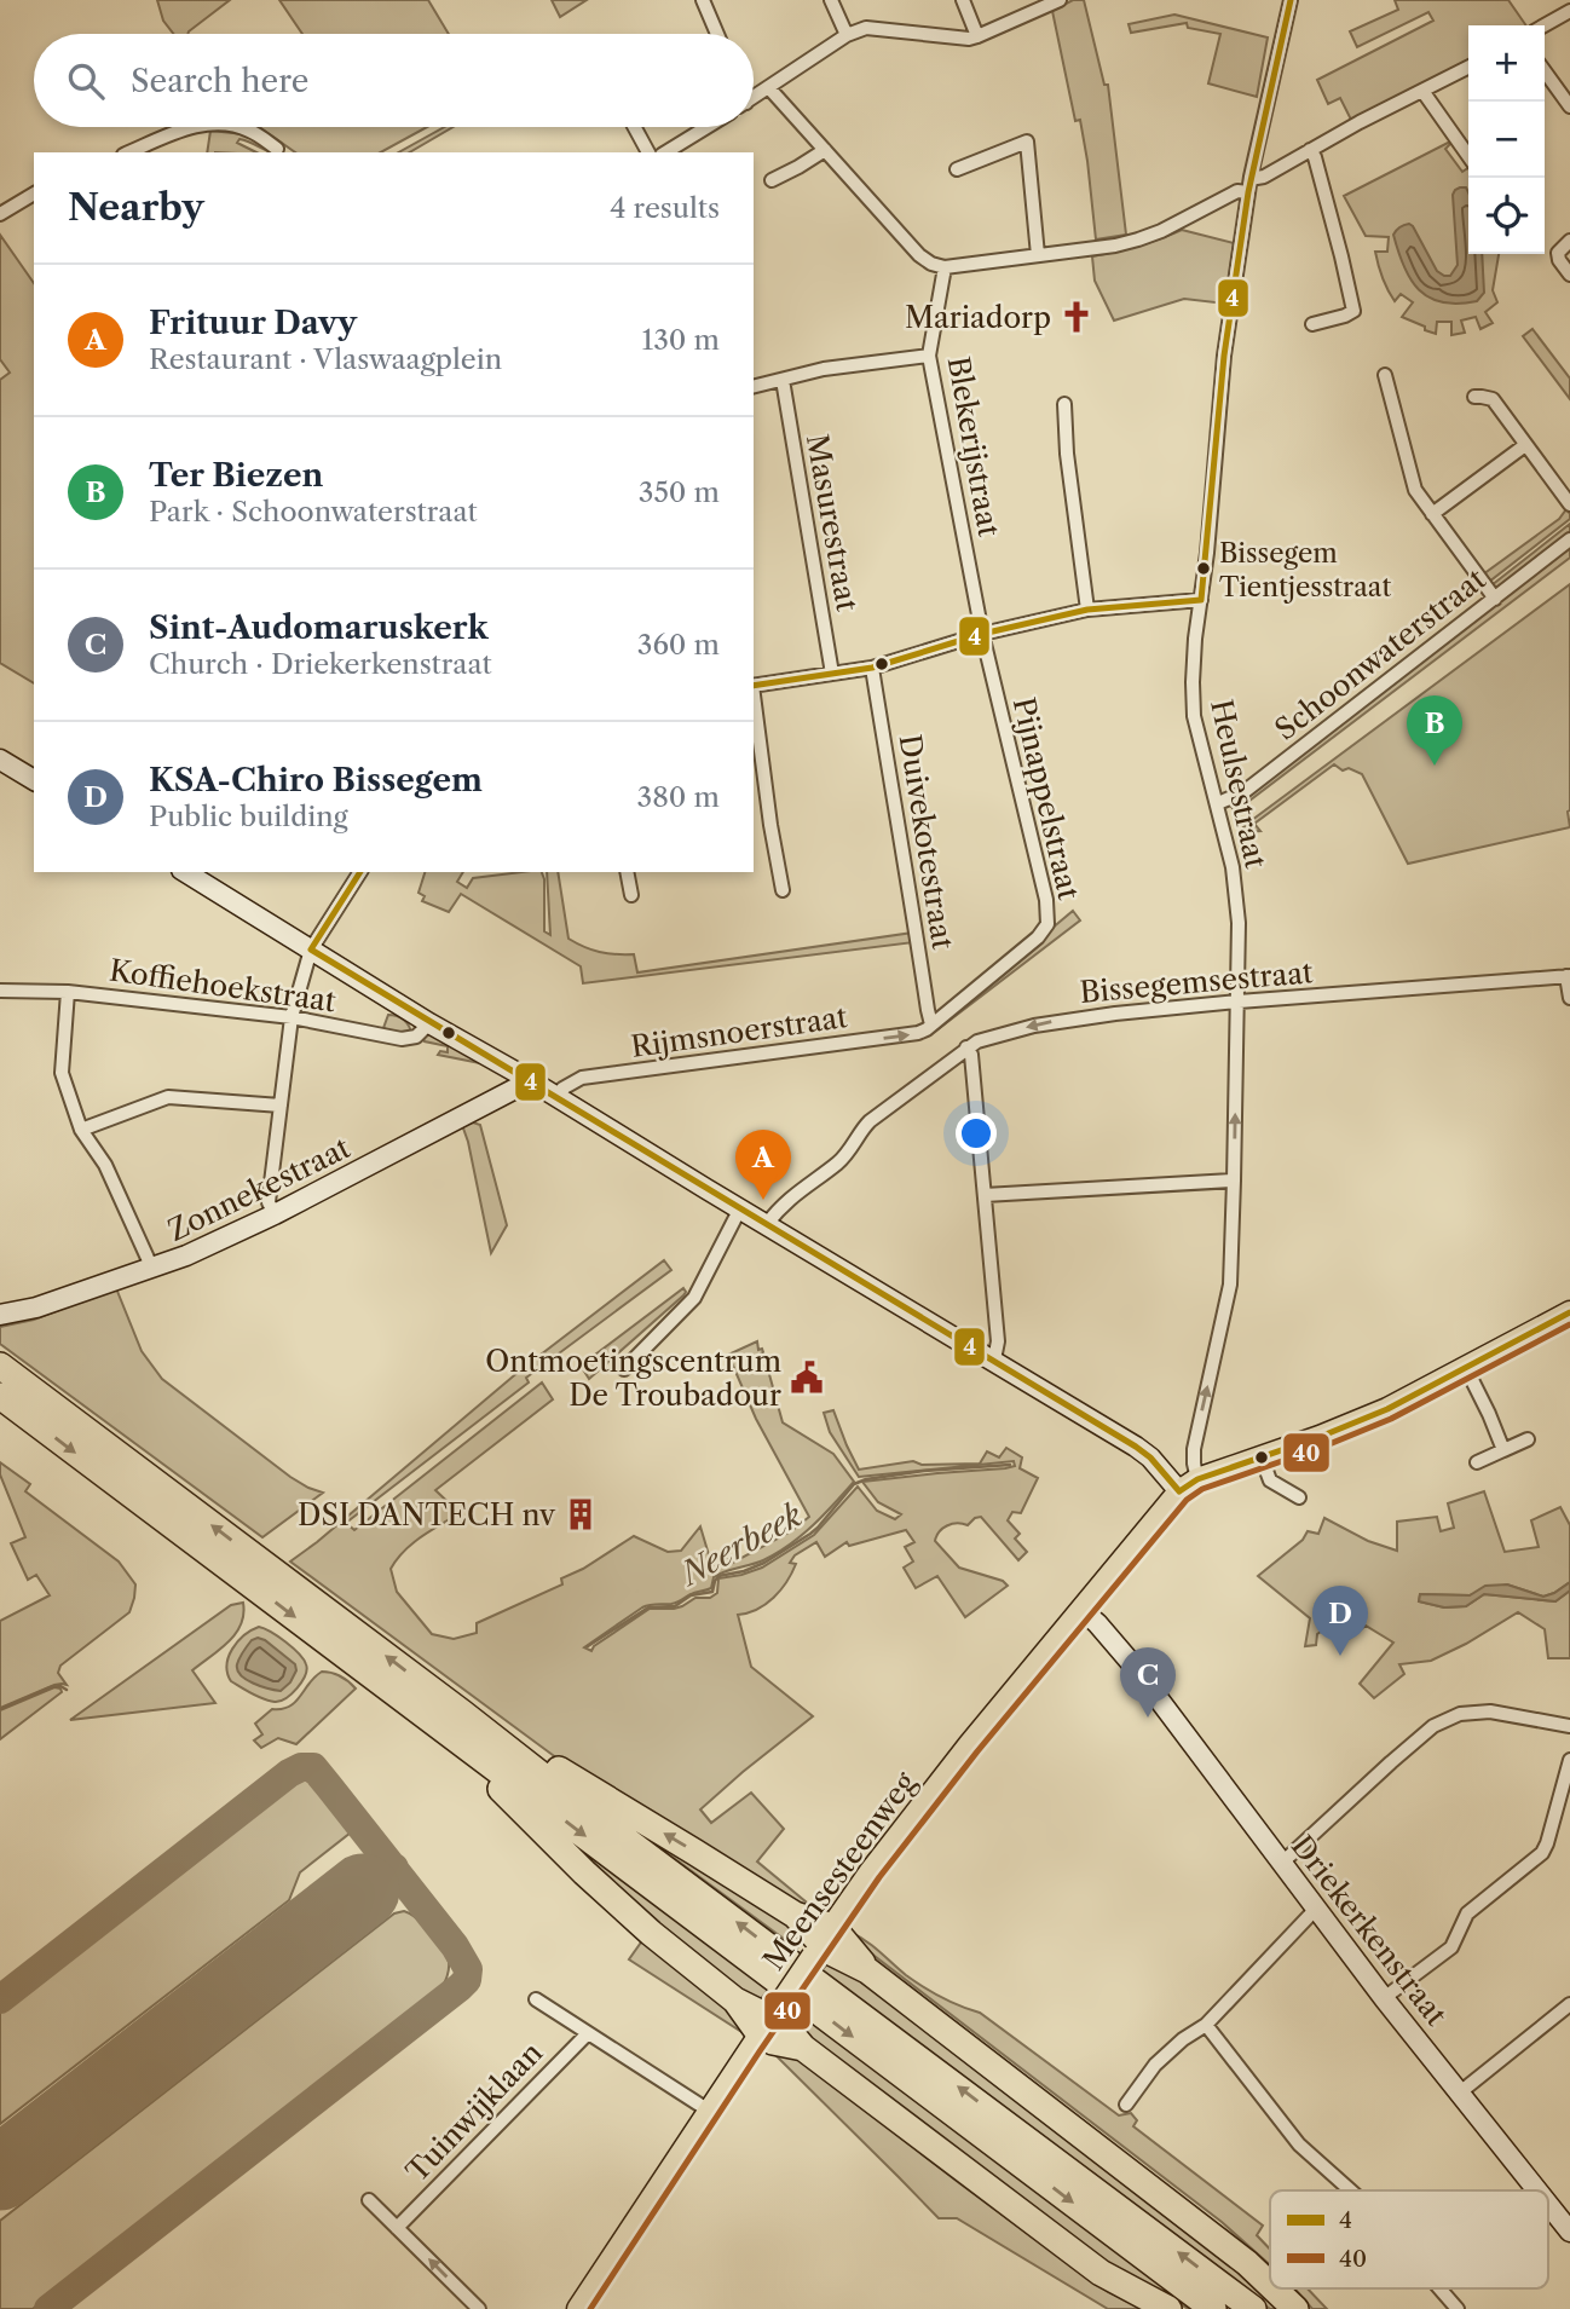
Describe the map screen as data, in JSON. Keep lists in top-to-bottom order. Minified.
{"streets":{"main road":["Meensesteenweg"],"street":["Blekerijstraat","Masurestraat","Schoonwaterstraat","Heulsestraat","Pijnappelstraat","Duivekotestraat","Bissegemsestraat","Koffiehoekstraat","Rijmsnoerstraat","Zonnekestraat","Driekerkenstraat","Tuinwijklaan"]},"crossings":[["Blekerijstraat","Pijnappelstraat"],["Schoonwaterstraat","Heulsestraat"],["Heulsestraat","Bissegemsestraat"],["Pijnappelstraat","Duivekotestraat"],["Pijnappelstraat","Rijmsnoerstraat"],["Duivekotestraat","Rijmsnoerstraat"],["Meensesteenweg","Driekerkenstraat"],["Meensesteenweg","Tuinwijklaan"]],"one_way":["Rijmsnoerstraat"],"water":["Neerbeek"],"places":{"church":["Mariadorp"],"other":["Bissegem Tientjesstraat"],"public building":["Ontmoetingscentrum De Troubadour"],"building":["DSI DANTECH nv"]},"lines":["transit line 4","transit line 40"],"legend":["4","40"],"page":{"map_buttons":["+","−"],"search":"Search here","heading":["Nearby","4 results"],"list":[{"mark":"A","name":"Frituur Davy","note":"Restaurant · Vlaswaagplein","value":"130 m"},{"mark":"B","name":"Ter Biezen","note":"Park · Schoonwaterstraat","value":"350 m"},{"mark":"C","name":"Sint-Audomaruskerk","note":"Church · Driekerkenstraat","value":"360 m"},{"mark":"D","name":"KSA-Chiro Bissegem","note":"Public building","value":"380 m"}],"pins":["B","A","D","C"]}}
